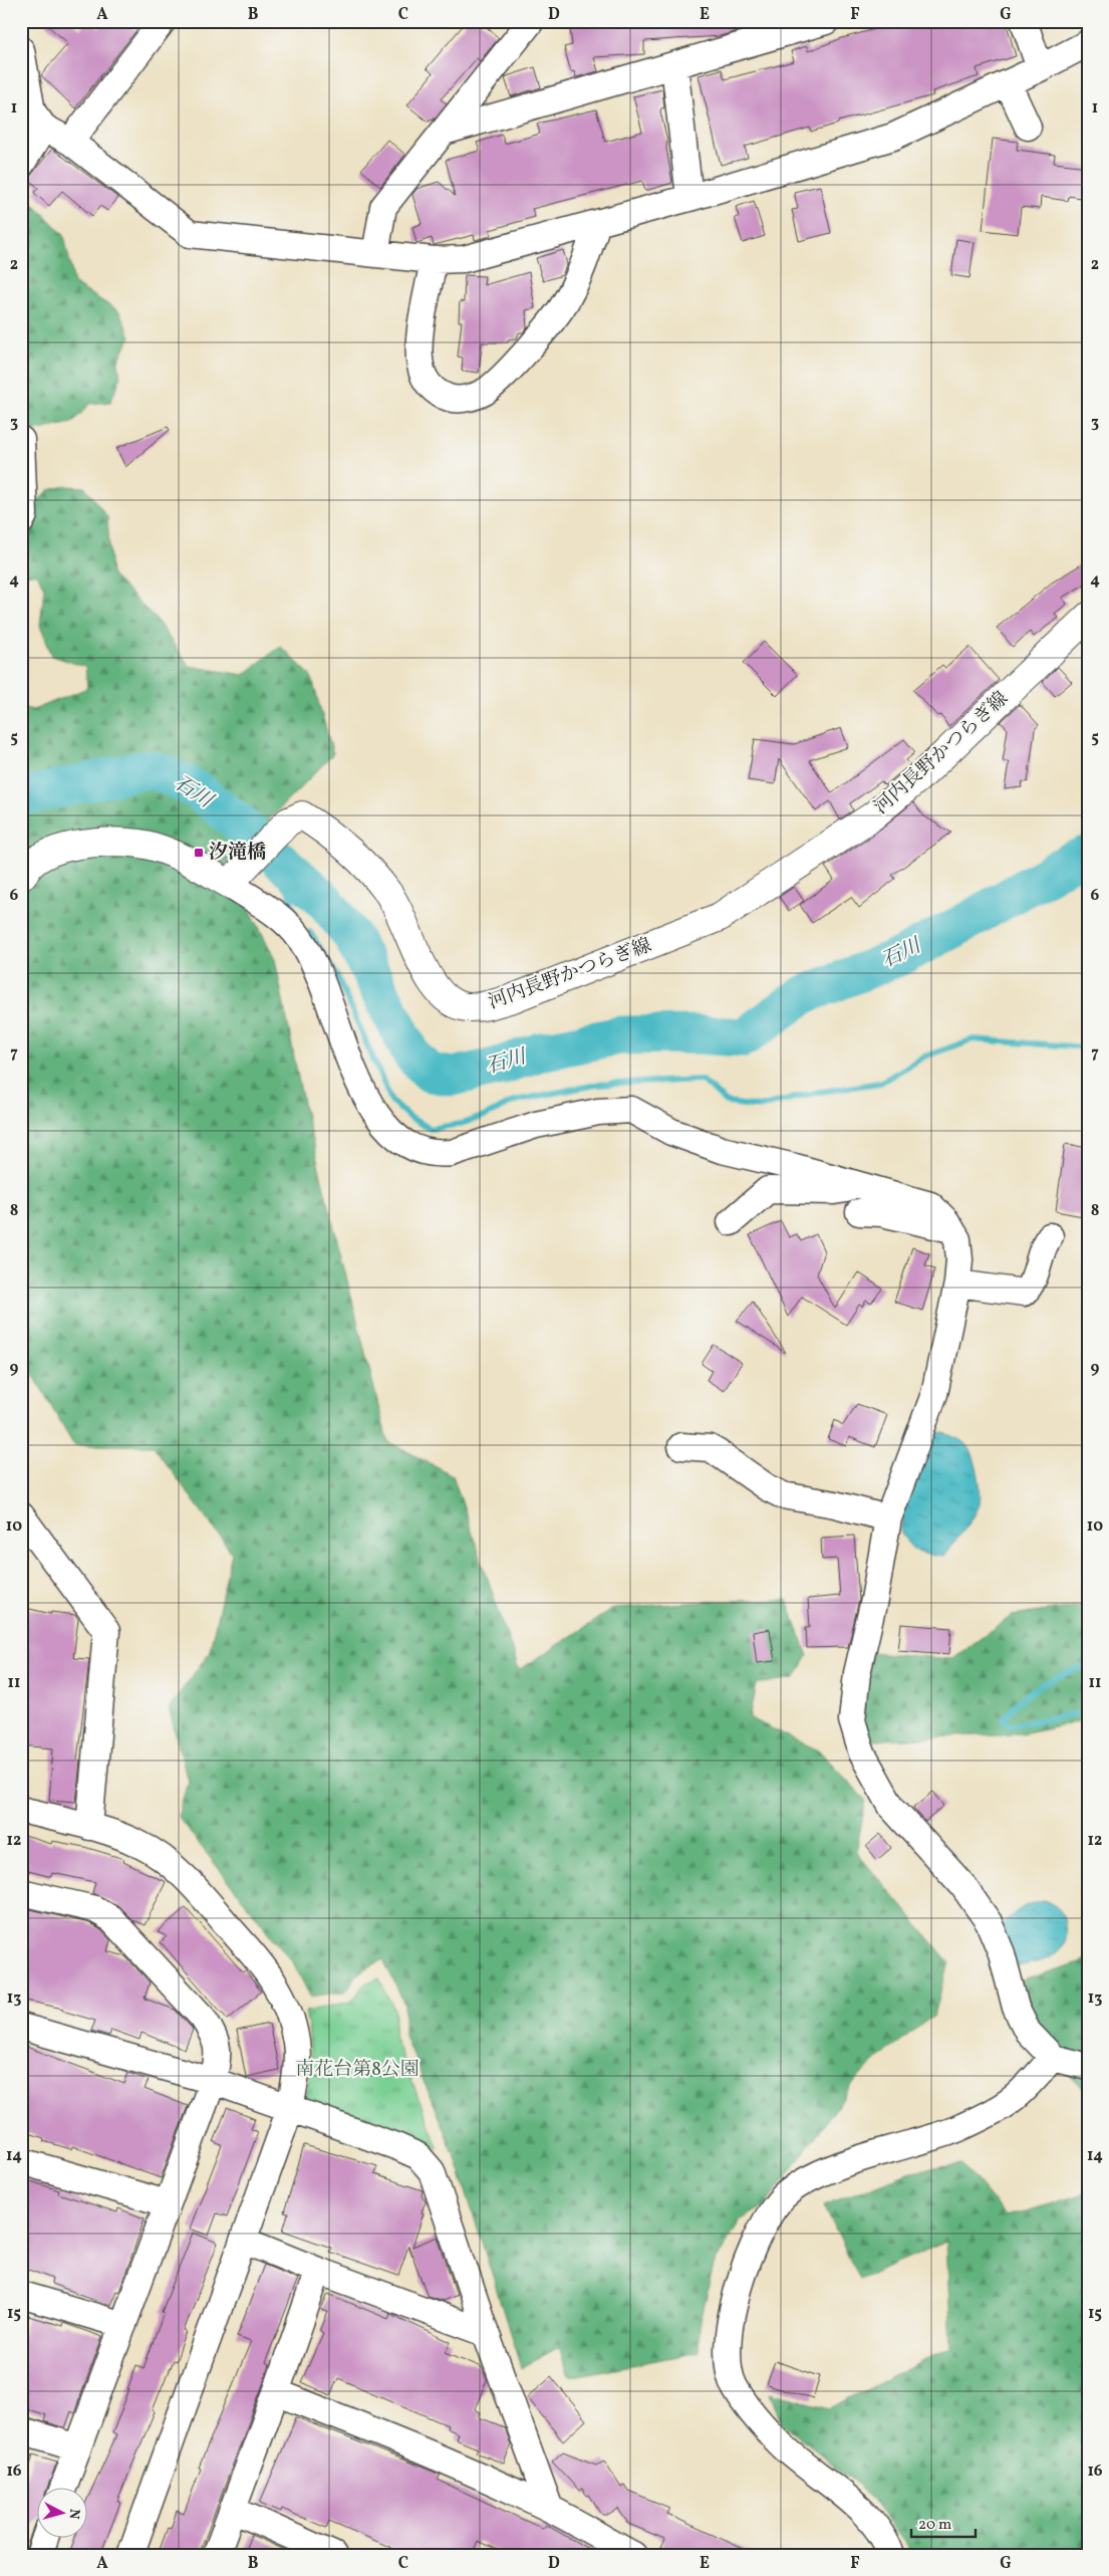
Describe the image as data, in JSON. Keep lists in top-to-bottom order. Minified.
{"streets":{"main road":["河内長野かつらぎ線"]},"water":["石川"],"parks":["南花台第8公園"],"places":{"transit":["汐滝橋"]},"scale_bar":"20 m","north":"right","grid":{"columns":["A","B","C","D","E","F","G"],"rows":["1","2","3","4","5","6","7","8","9","10","11","12","13","14","15","16"]}}
